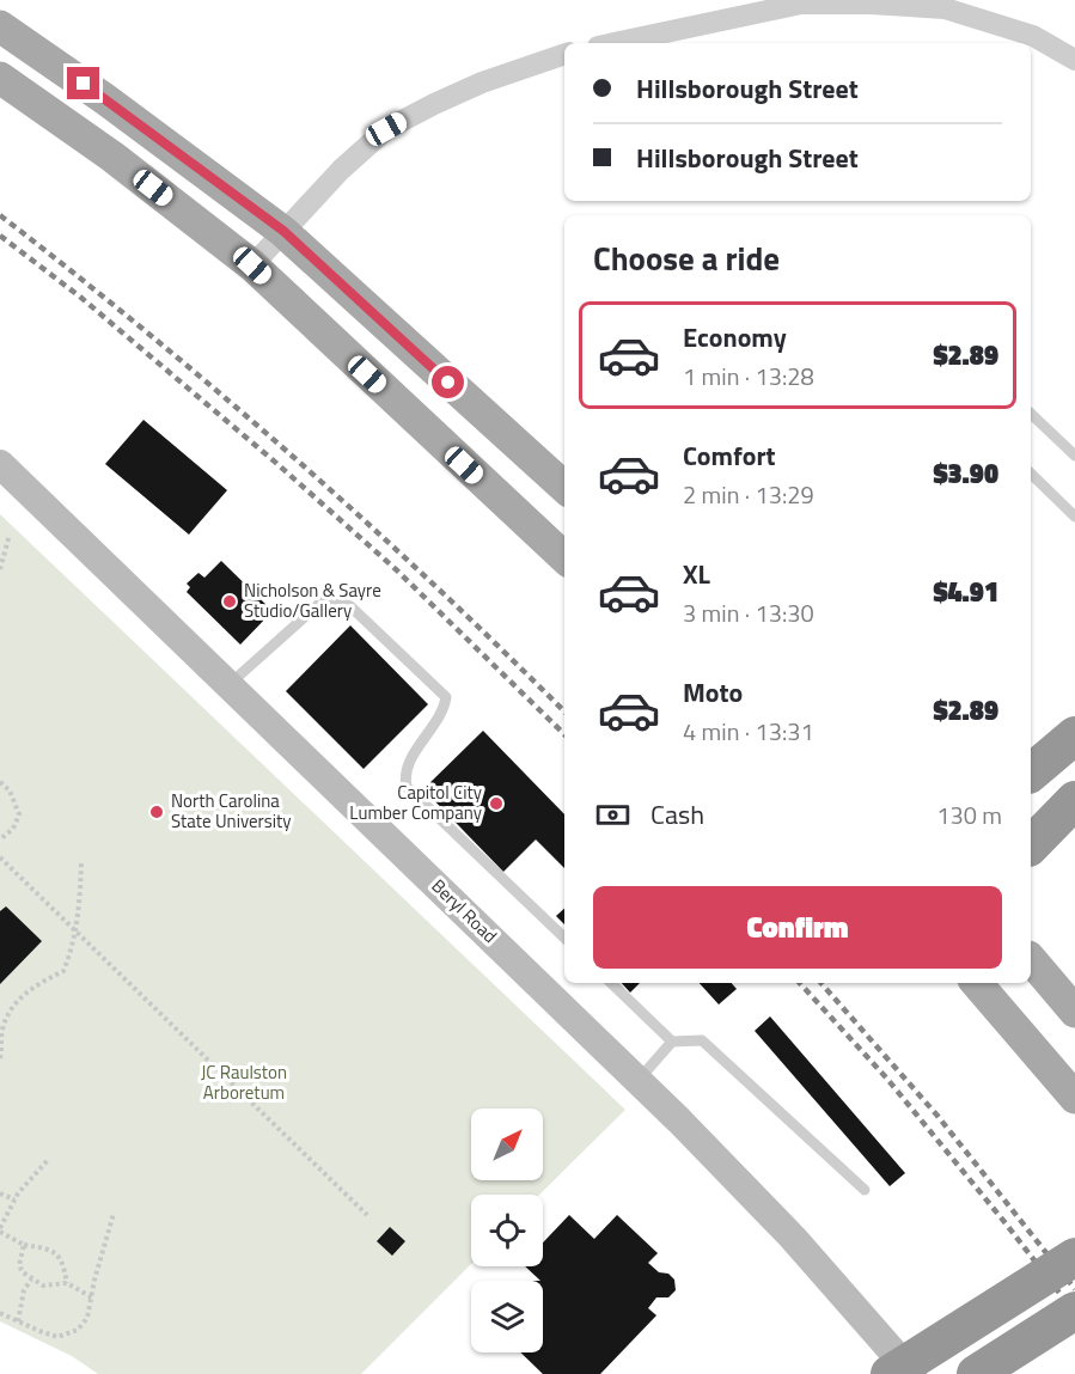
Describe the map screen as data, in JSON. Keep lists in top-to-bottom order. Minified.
{"streets":{"street":["Beryl Road"]},"parks":["JC Raulston Arboretum"],"places":["Nicholson & Sayre Studio/Gallery","Capitol City Lumber Company","North Carolina State University"],"north":"top right","page":{"banner":["Hillsborough Street","Hillsborough Street"],"heading":"Choose a ride","list":[{"name":"Economy","note":"1 min · 13:28","value":"$2.89"},{"name":"Comfort","note":"2 min · 13:29","value":"$3.90"},{"name":"XL","note":"3 min · 13:30","value":"$4.91"},{"name":"Moto","note":"4 min · 13:31","value":"$2.89"}],"pay":["Cash","130 m"],"buttons":"Confirm"}}
